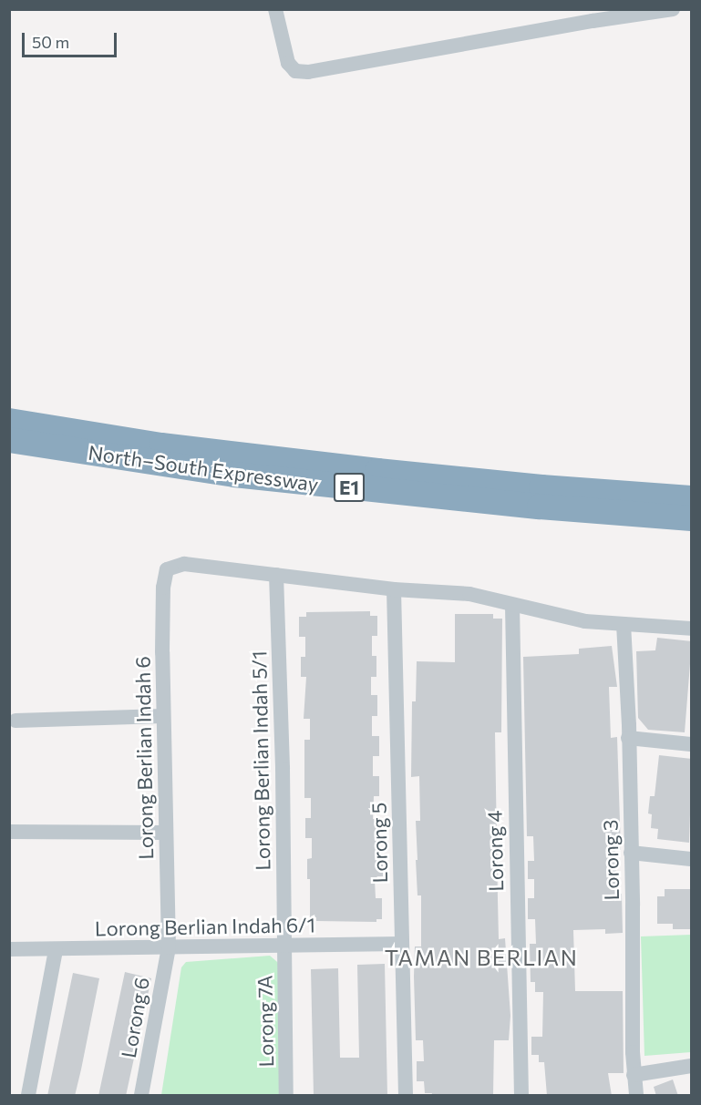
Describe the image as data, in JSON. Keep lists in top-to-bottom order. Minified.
{"streets":{"highway":["North–South Expressway","E1"],"street":["Lorong Berlian Indah 6","Lorong Berlian Indah 5/1","Lorong 5","Lorong 4","Lorong 3","Lorong Berlian Indah 6/1","Lorong 6","Lorong 7A"]},"crossings":[["Lorong Berlian Indah 6","Lorong Berlian Indah 5/1"],["Lorong Berlian Indah 6","Lorong Berlian Indah 6/1"],["Lorong Berlian Indah 6","Lorong 6"],["Lorong Berlian Indah 5/1","Lorong Berlian Indah 6/1"],["Lorong Berlian Indah 5/1","Lorong 7A"],["Lorong 5","Lorong Berlian Indah 6/1"],["Lorong Berlian Indah 6/1","Lorong 6"],["Lorong Berlian Indah 6/1","Lorong 7A"]],"districts":["TAMAN BERLIAN"],"scale_bar":"50 m"}
